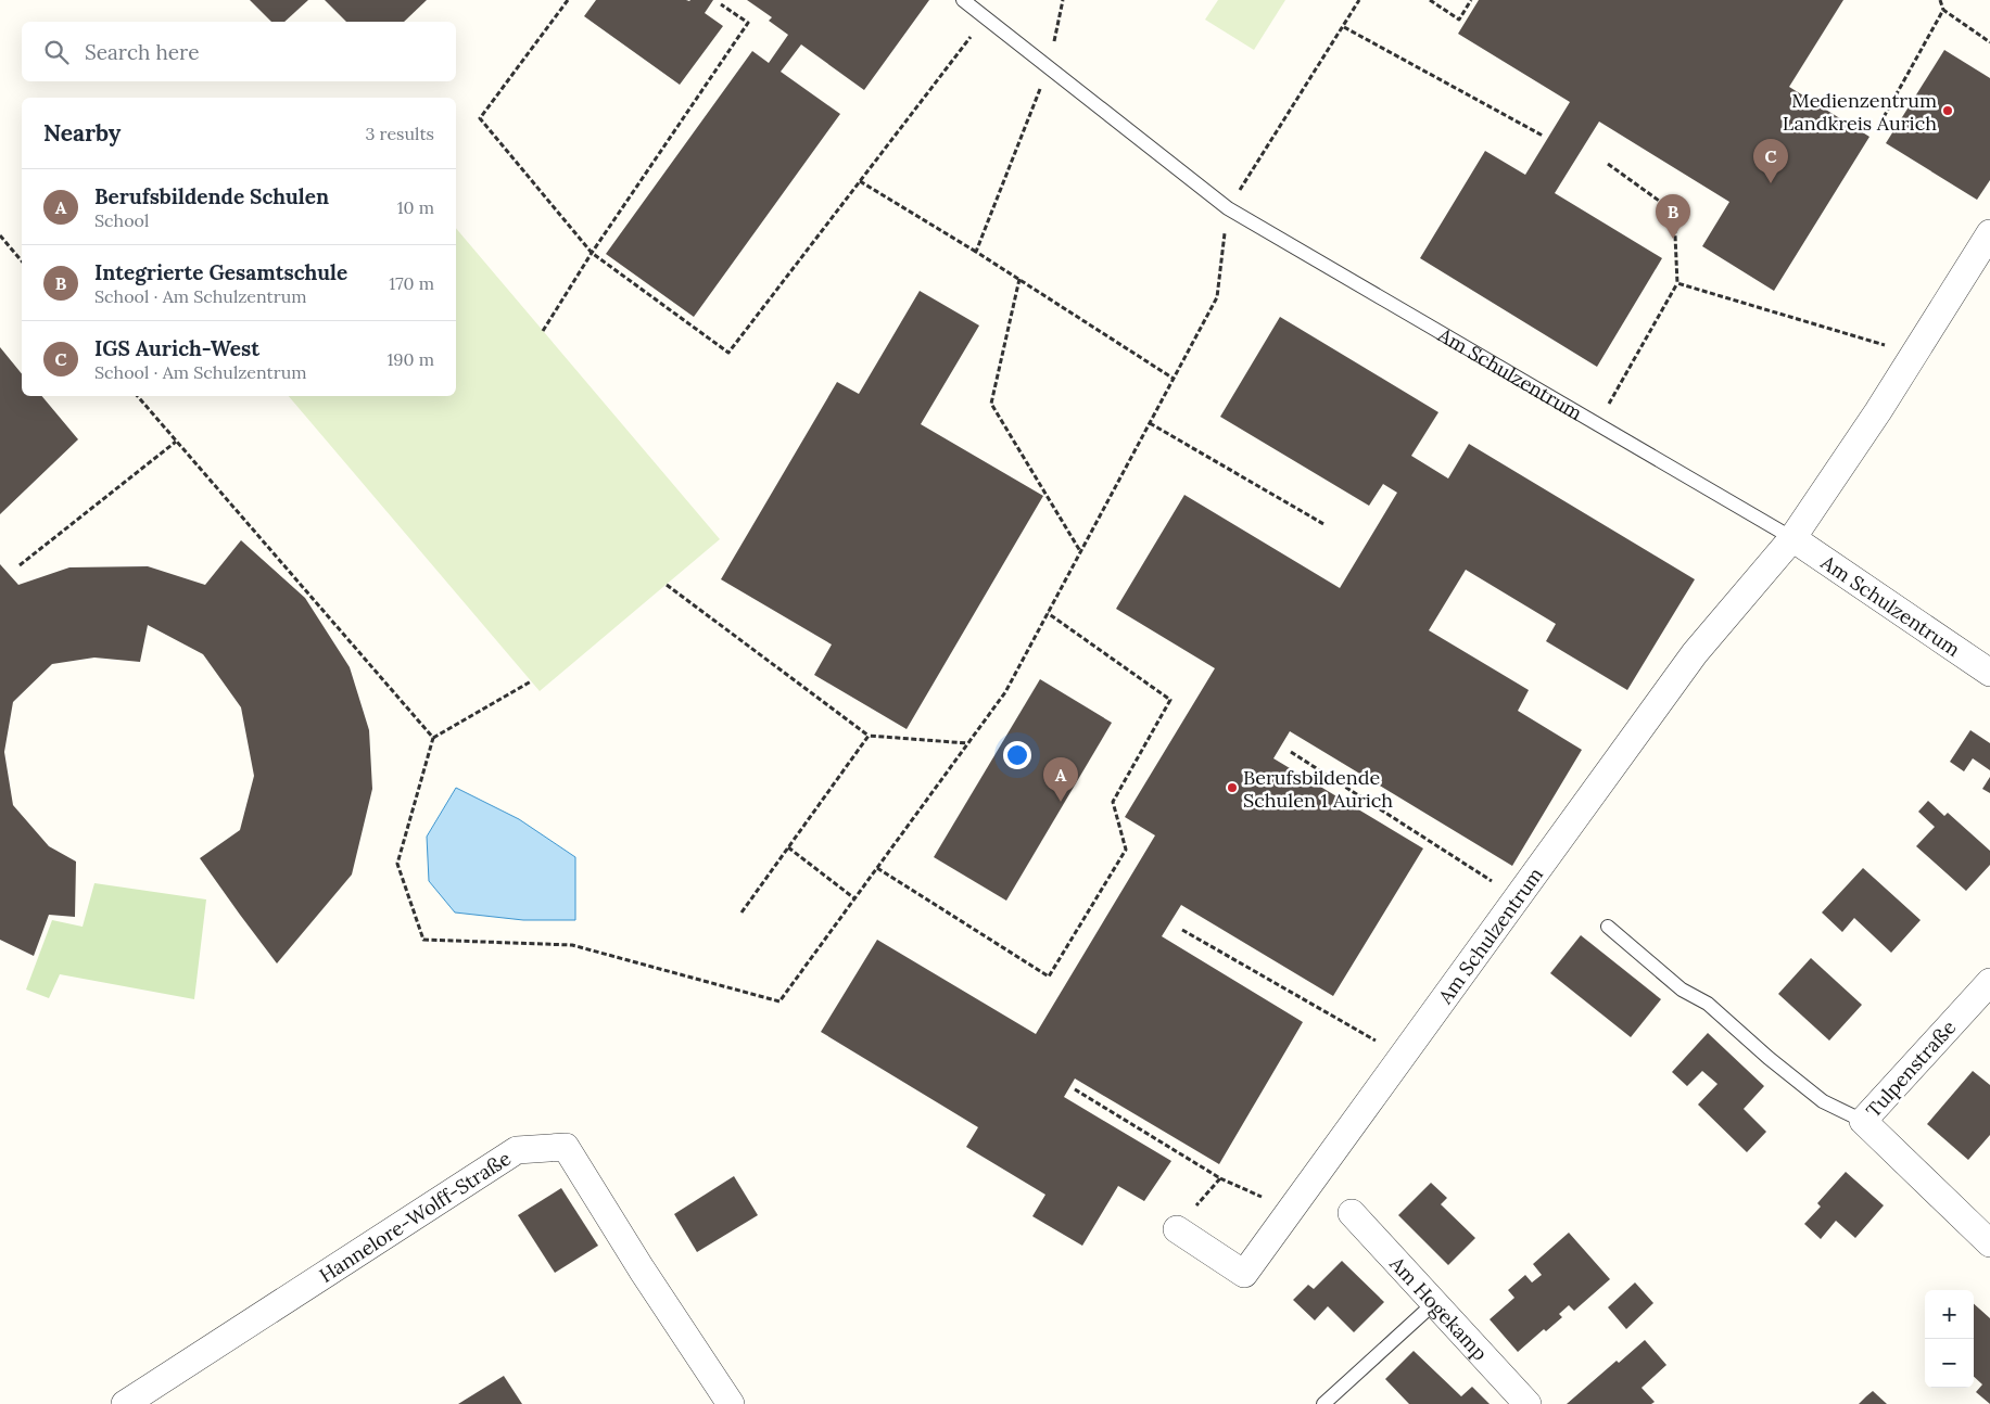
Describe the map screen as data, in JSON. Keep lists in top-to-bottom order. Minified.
{"streets":{"street":["Am Schulzentrum","Tulpenstraße","Hannelore-Wolff-Straße","Am Hogekamp"]},"places":["Medienzentrum Landkreis Aurich","Berufsbildende Schulen 1 Aurich"],"page":{"search":"Search here","heading":["Nearby","3 results"],"pins":["C","B","A"],"list":[{"mark":"A","name":"Berufsbildende Schulen","note":"School","value":"10 m"},{"mark":"B","name":"Integrierte Gesamtschule","note":"School · Am Schulzentrum","value":"170 m"},{"mark":"C","name":"IGS Aurich-West","note":"School · Am Schulzentrum","value":"190 m"}],"map_buttons":["+","−"]}}
